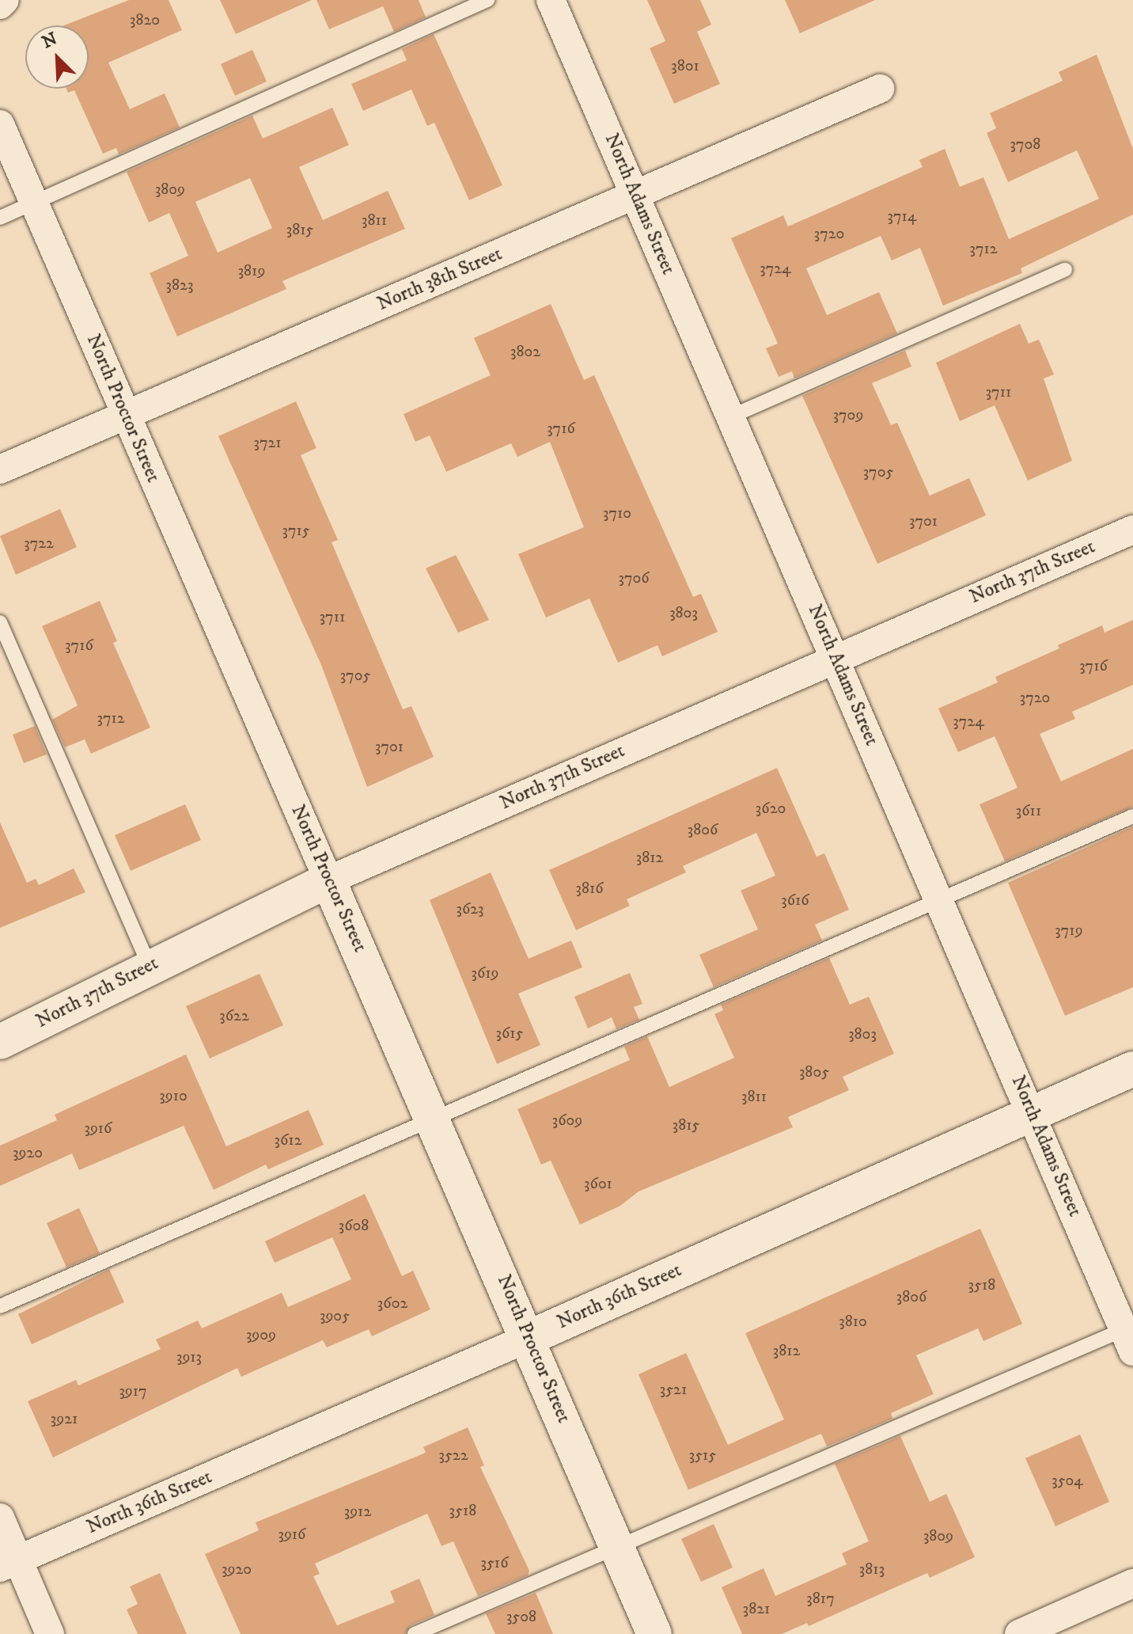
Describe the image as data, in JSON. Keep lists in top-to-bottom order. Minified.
{"streets":{"street":["North Adams Street","North 38th Street","North Proctor Street","North 37th Street","North 36th Street"]},"crossings":[["North Adams Street","North 38th Street"],["North Adams Street","North 37th Street"],["North Adams Street","North 36th Street"],["North 38th Street","North Proctor Street"],["North Proctor Street","North 37th Street"],["North Proctor Street","North 36th Street"]],"house_numbers":["3820","3801","3708","3809","3714","3811","3815","3720","3712","3724","3819","3823","3802","3711","3709","3716","3721","3705","3710","3701","3715","3722","3706","3803","3711","3716","3716","3705","3720","3712","3724","3701","3620","3611","3806","3812","3816","3616","3623","3719","3619","3622","3615","3803","3805","3910","3811","3609","3815","3916","3612","3920","3601","3608","3518","3806","3602","3905","3810","3909","3812","3913","3521","3917","3921","3522","3515","3504","3518","3912","3916","3809","3516","3920","3813","3817","3821","3508"],"north":"top left"}
